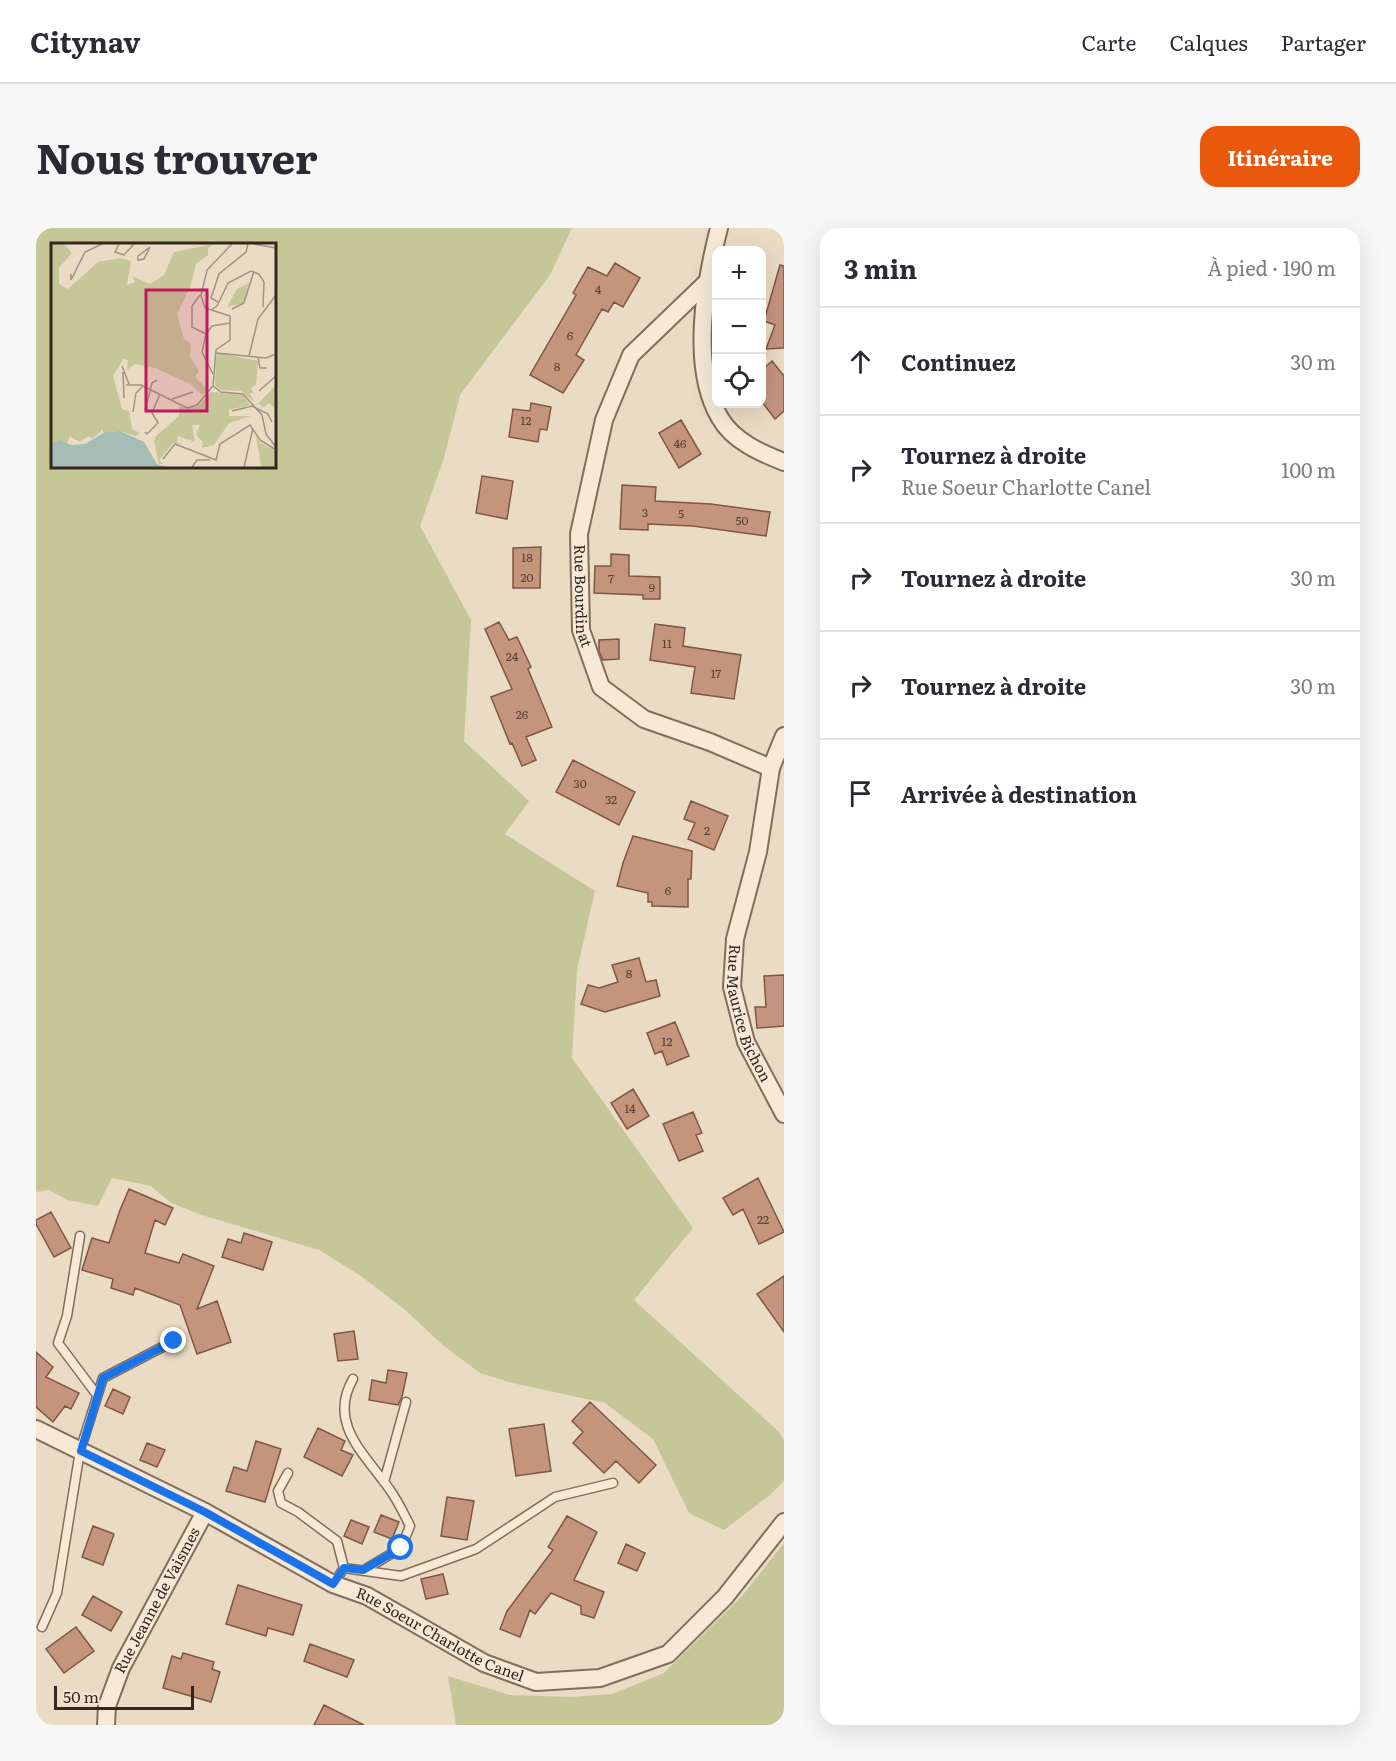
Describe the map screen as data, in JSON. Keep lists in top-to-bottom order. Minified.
{"streets":{"street":["Rue Bourdinat","Rue Maurice Bichon","Rue Jeanne de Vaismes","Rue Soeur Charlotte Canel"]},"crossings":[["Rue Bourdinat","Rue Maurice Bichon"],["Rue Jeanne de Vaismes","Rue Soeur Charlotte Canel"]],"house_numbers":["4","6","8","12","46","3","5","50","18","20","7","9","11","24","17","26","30","32","2","6","8","12","14","22"],"scale_bar":"50 m","page":{"header":"Citynav","nav":["Carte","Calques","Partager"],"title":"Nous trouver","buttons":"Itinéraire","heading":["3 min","À pied · 190 m"],"map_buttons":["+","−"],"list":[["Continuez","30 m"],["Tournez à droite","Rue Soeur Charlotte Canel","100 m"],["Tournez à droite","30 m"],["Tournez à droite","30 m"],"Arrivée à destination"],"scale":"50 m"}}
